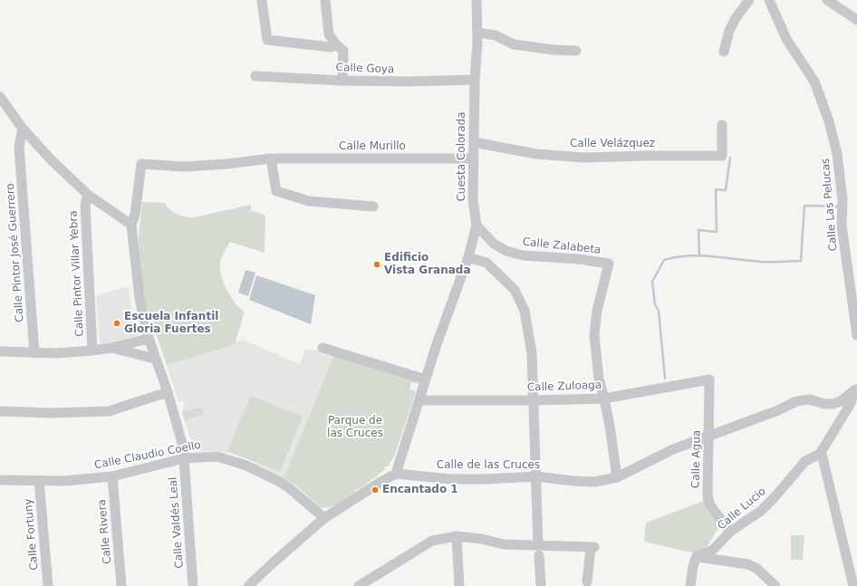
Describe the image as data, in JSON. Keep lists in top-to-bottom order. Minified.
{"streets":{"street":["Calle Goya","Calle Velázquez","Calle Murillo","Cuesta Colorada","Calle Las Pelucas","Calle Zalabeta","Calle Pintor José Guerrero","Calle Pintor Villar Yebra","Calle Zuloaga","Calle Claudio Coello","Calle Agua","Calle de las Cruces","Calle Lucio","Calle Valdés Leal","Calle Rivera","Calle Fortuny"]},"crossings":[["Calle Goya","Cuesta Colorada"],["Calle Velázquez","Cuesta Colorada"],["Calle Murillo","Cuesta Colorada"],["Calle Murillo","Calle Valdés Leal"],["Cuesta Colorada","Calle Zalabeta"],["Cuesta Colorada","Calle Zuloaga"],["Cuesta Colorada","Calle de las Cruces"],["Calle Zalabeta","Calle Zuloaga"],["Calle Zalabeta","Calle de las Cruces"],["Calle Zuloaga","Calle Agua"],["Calle Claudio Coello","Calle Valdés Leal"],["Calle Claudio Coello","Calle Rivera"],["Calle Claudio Coello","Calle Fortuny"],["Calle Agua","Calle de las Cruces"],["Calle Agua","Calle Lucio"]],"parks":["Parque de las Cruces"],"places":["Edificio Vista Granada","Escuela Infantil Gloria Fuertes","Encantado 1"]}
